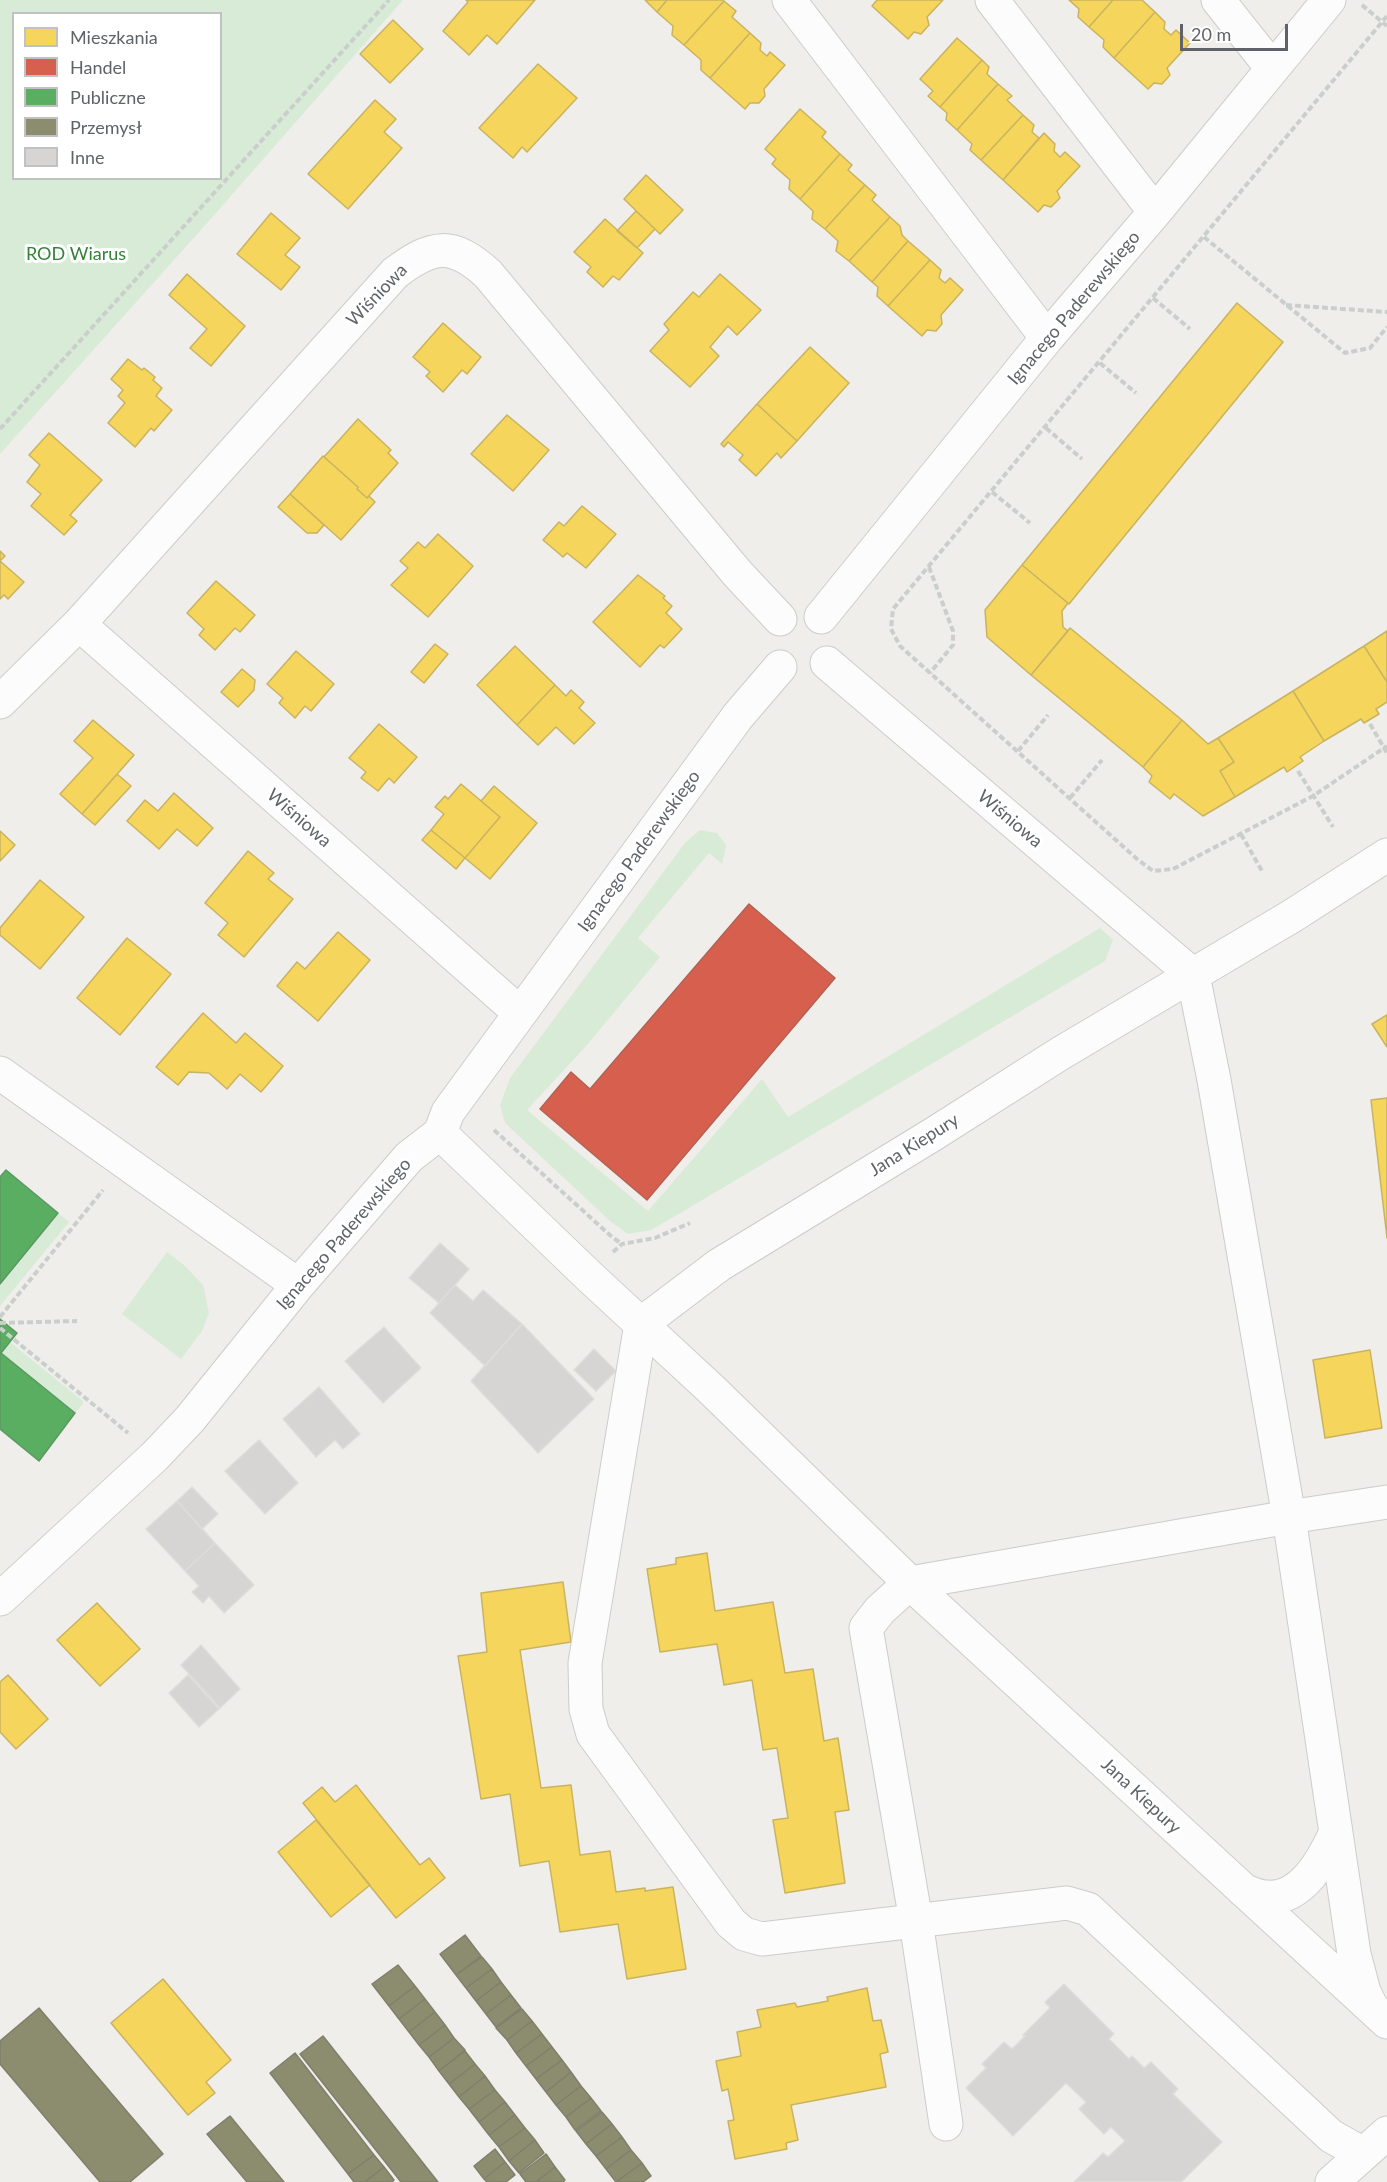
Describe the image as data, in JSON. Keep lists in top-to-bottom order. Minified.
{"streets":{"street":["Wiśniowa","Ignacego Paderewskiego","Jana Kiepury"]},"crossings":[["Wiśniowa","Ignacego Paderewskiego"],["Wiśniowa","Jana Kiepury"],["Ignacego Paderewskiego","Jana Kiepury"]],"parks":["ROD Wiarus"],"legend":["Mieszkania","Handel","Publiczne","Przemysł","Inne"],"scale_bar":"20 m"}
